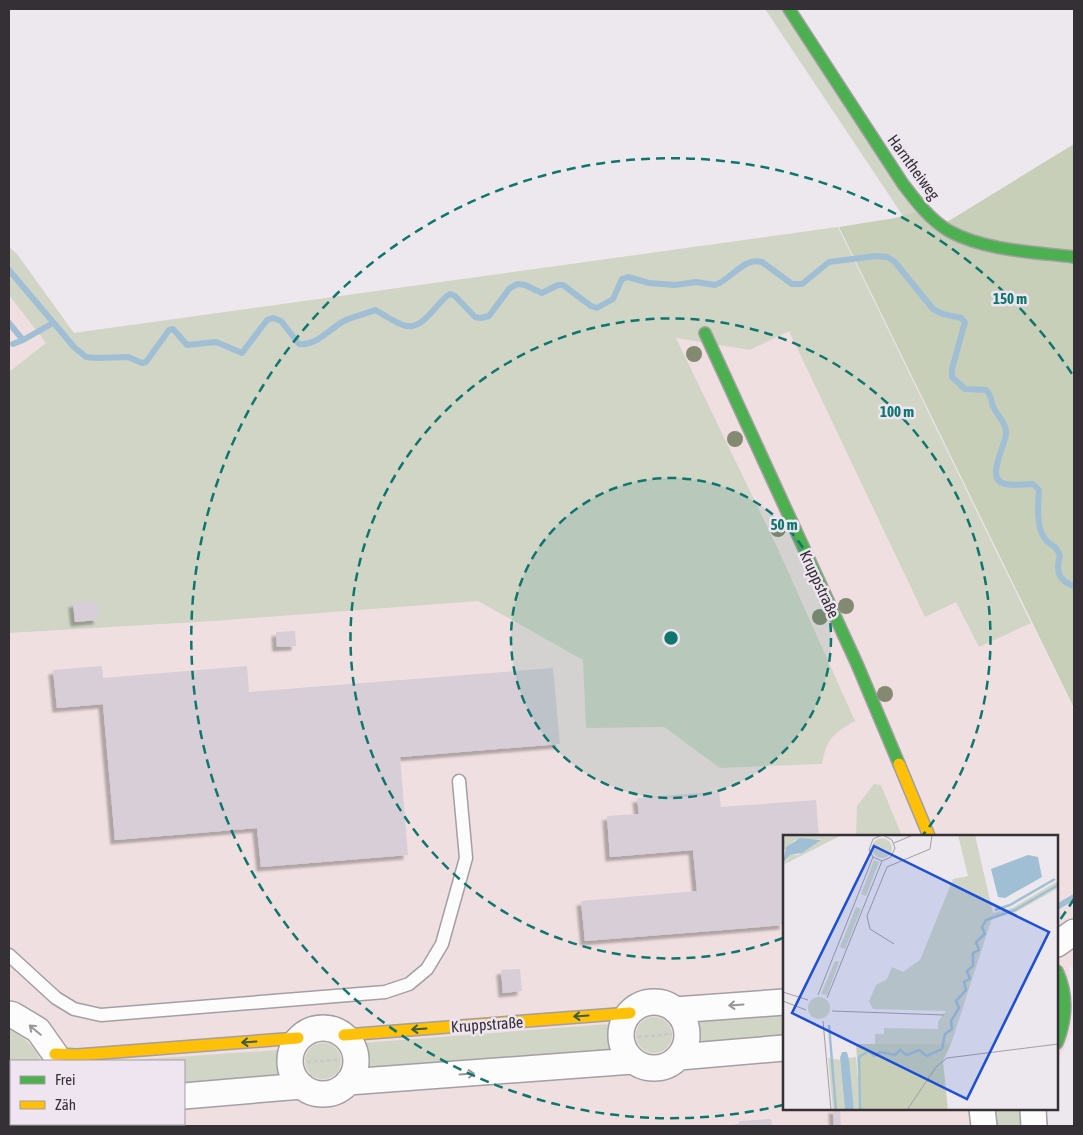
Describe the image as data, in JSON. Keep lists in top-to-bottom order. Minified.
{"streets":{"street":["Harntheiweg","Kruppstraße"]},"legend":["Frei","Zäh"],"rings":["150 m","100 m","50 m"]}
